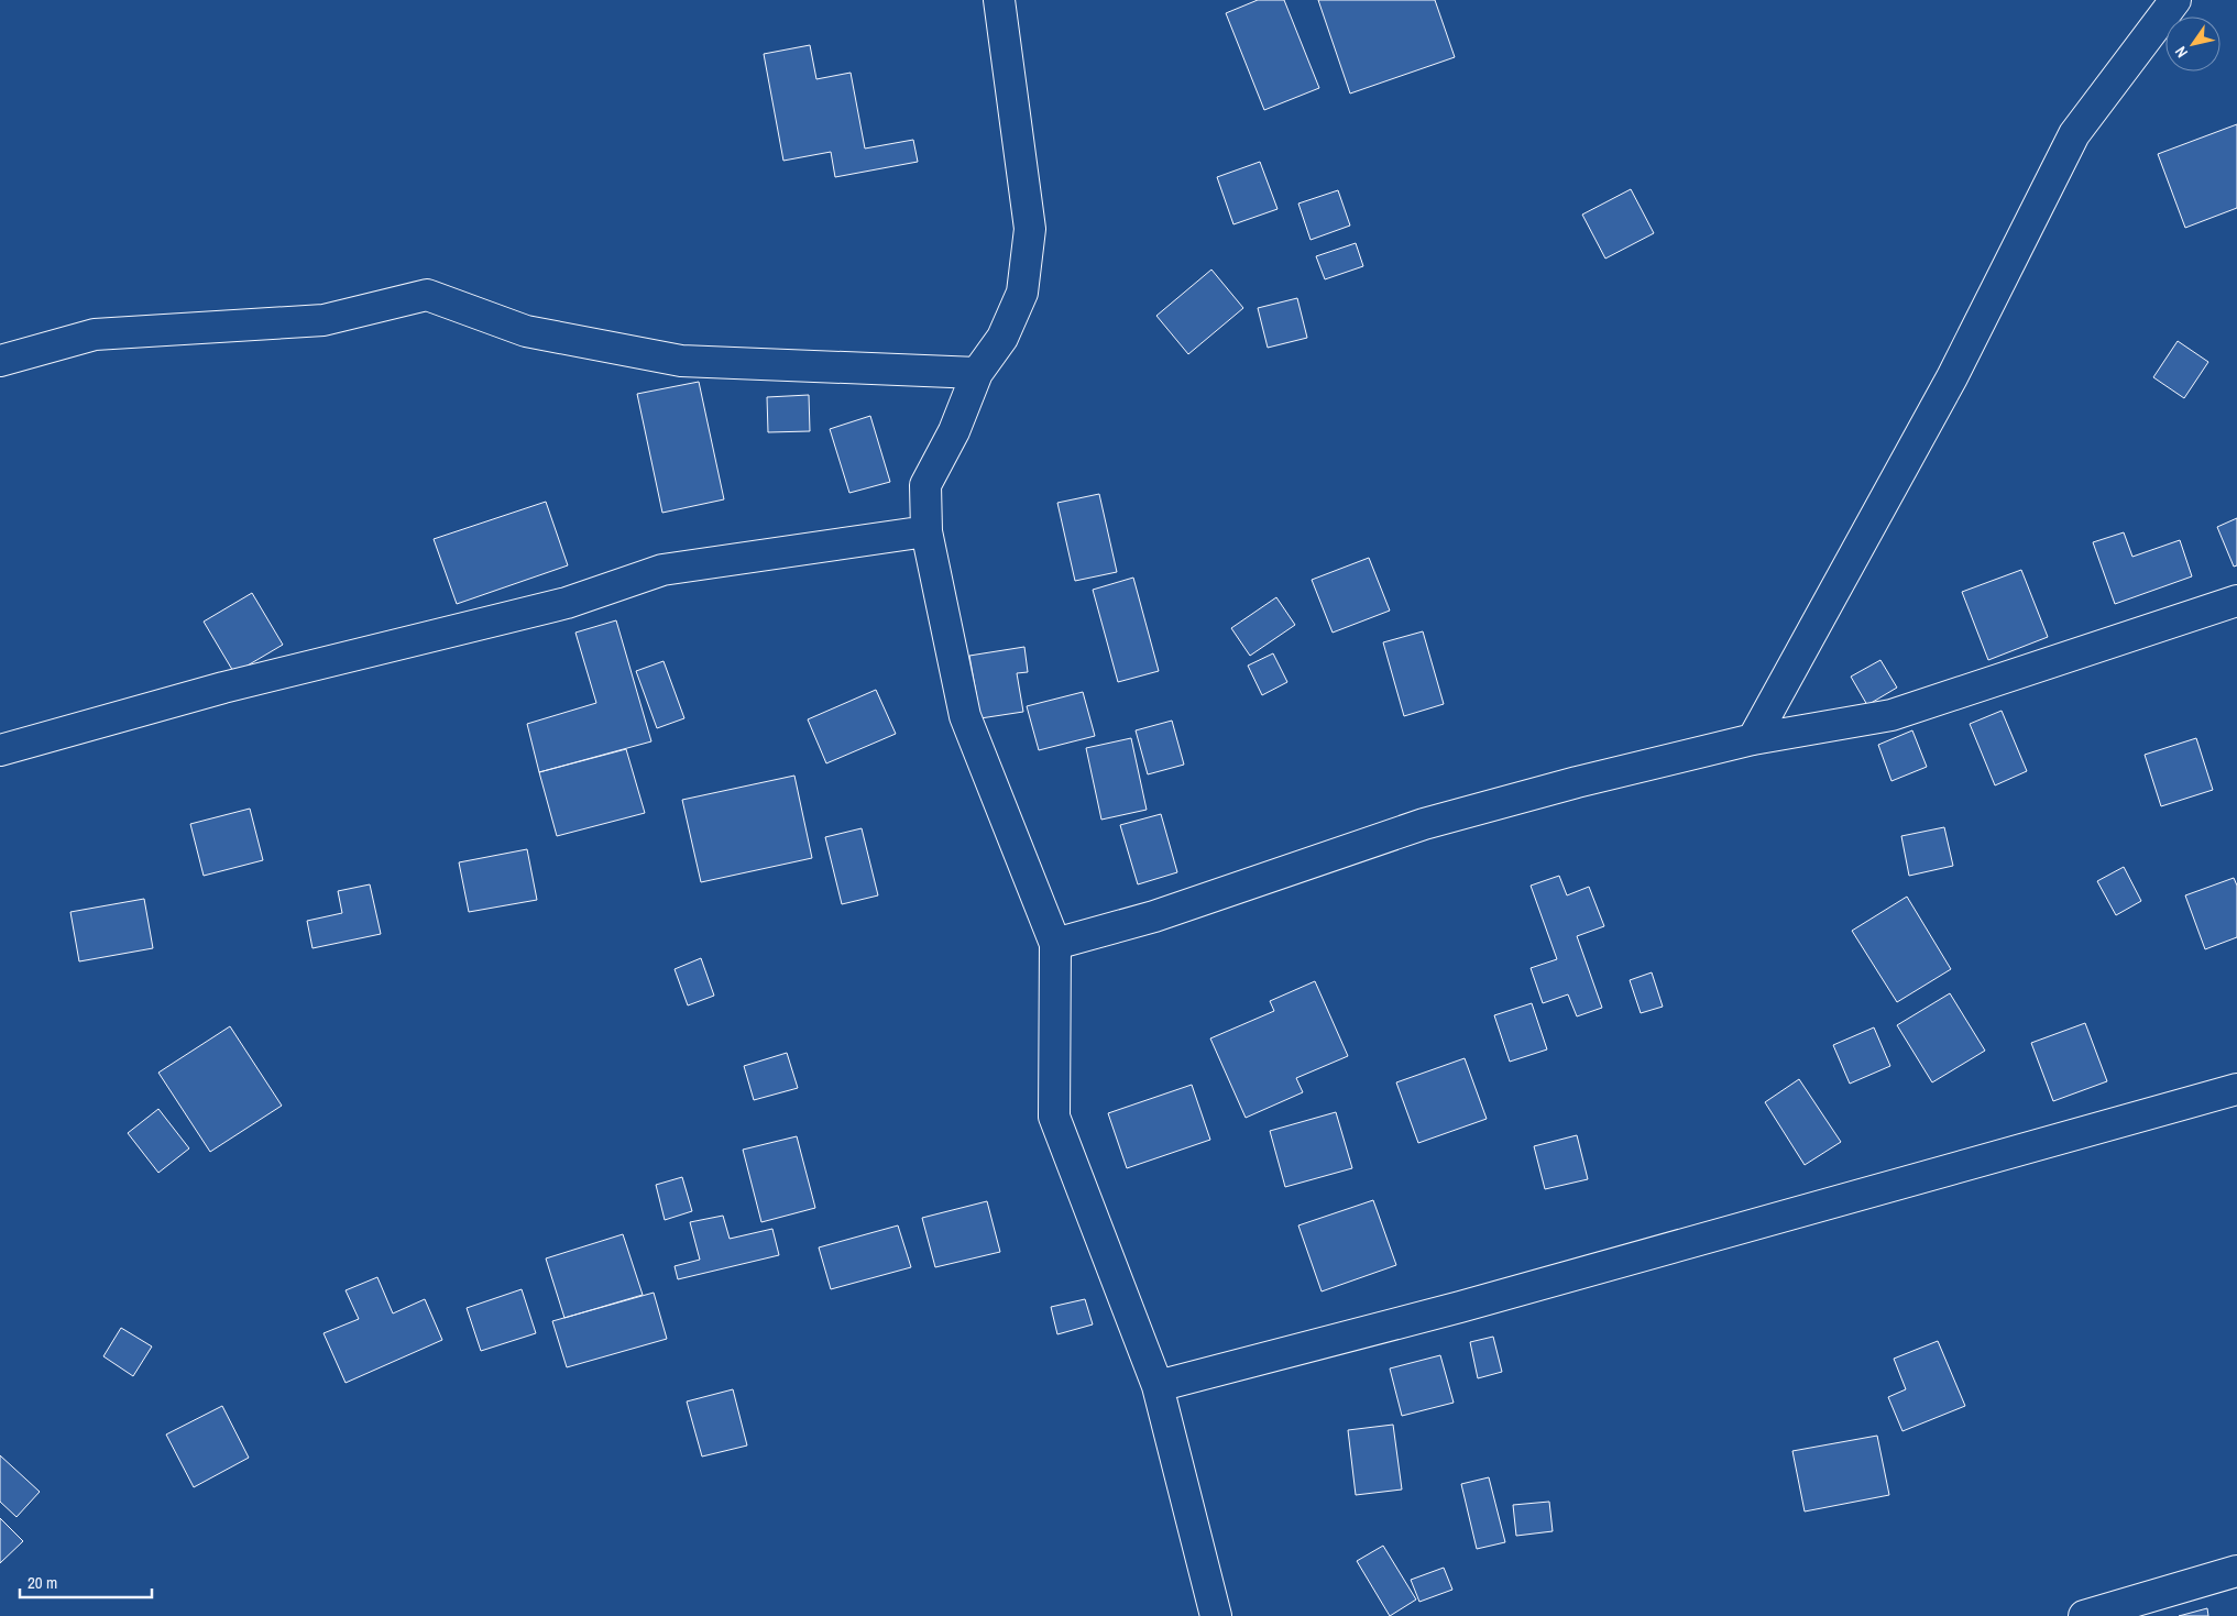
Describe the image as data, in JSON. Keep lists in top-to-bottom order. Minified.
{"scale_bar":"20 m","north":"bottom left"}
